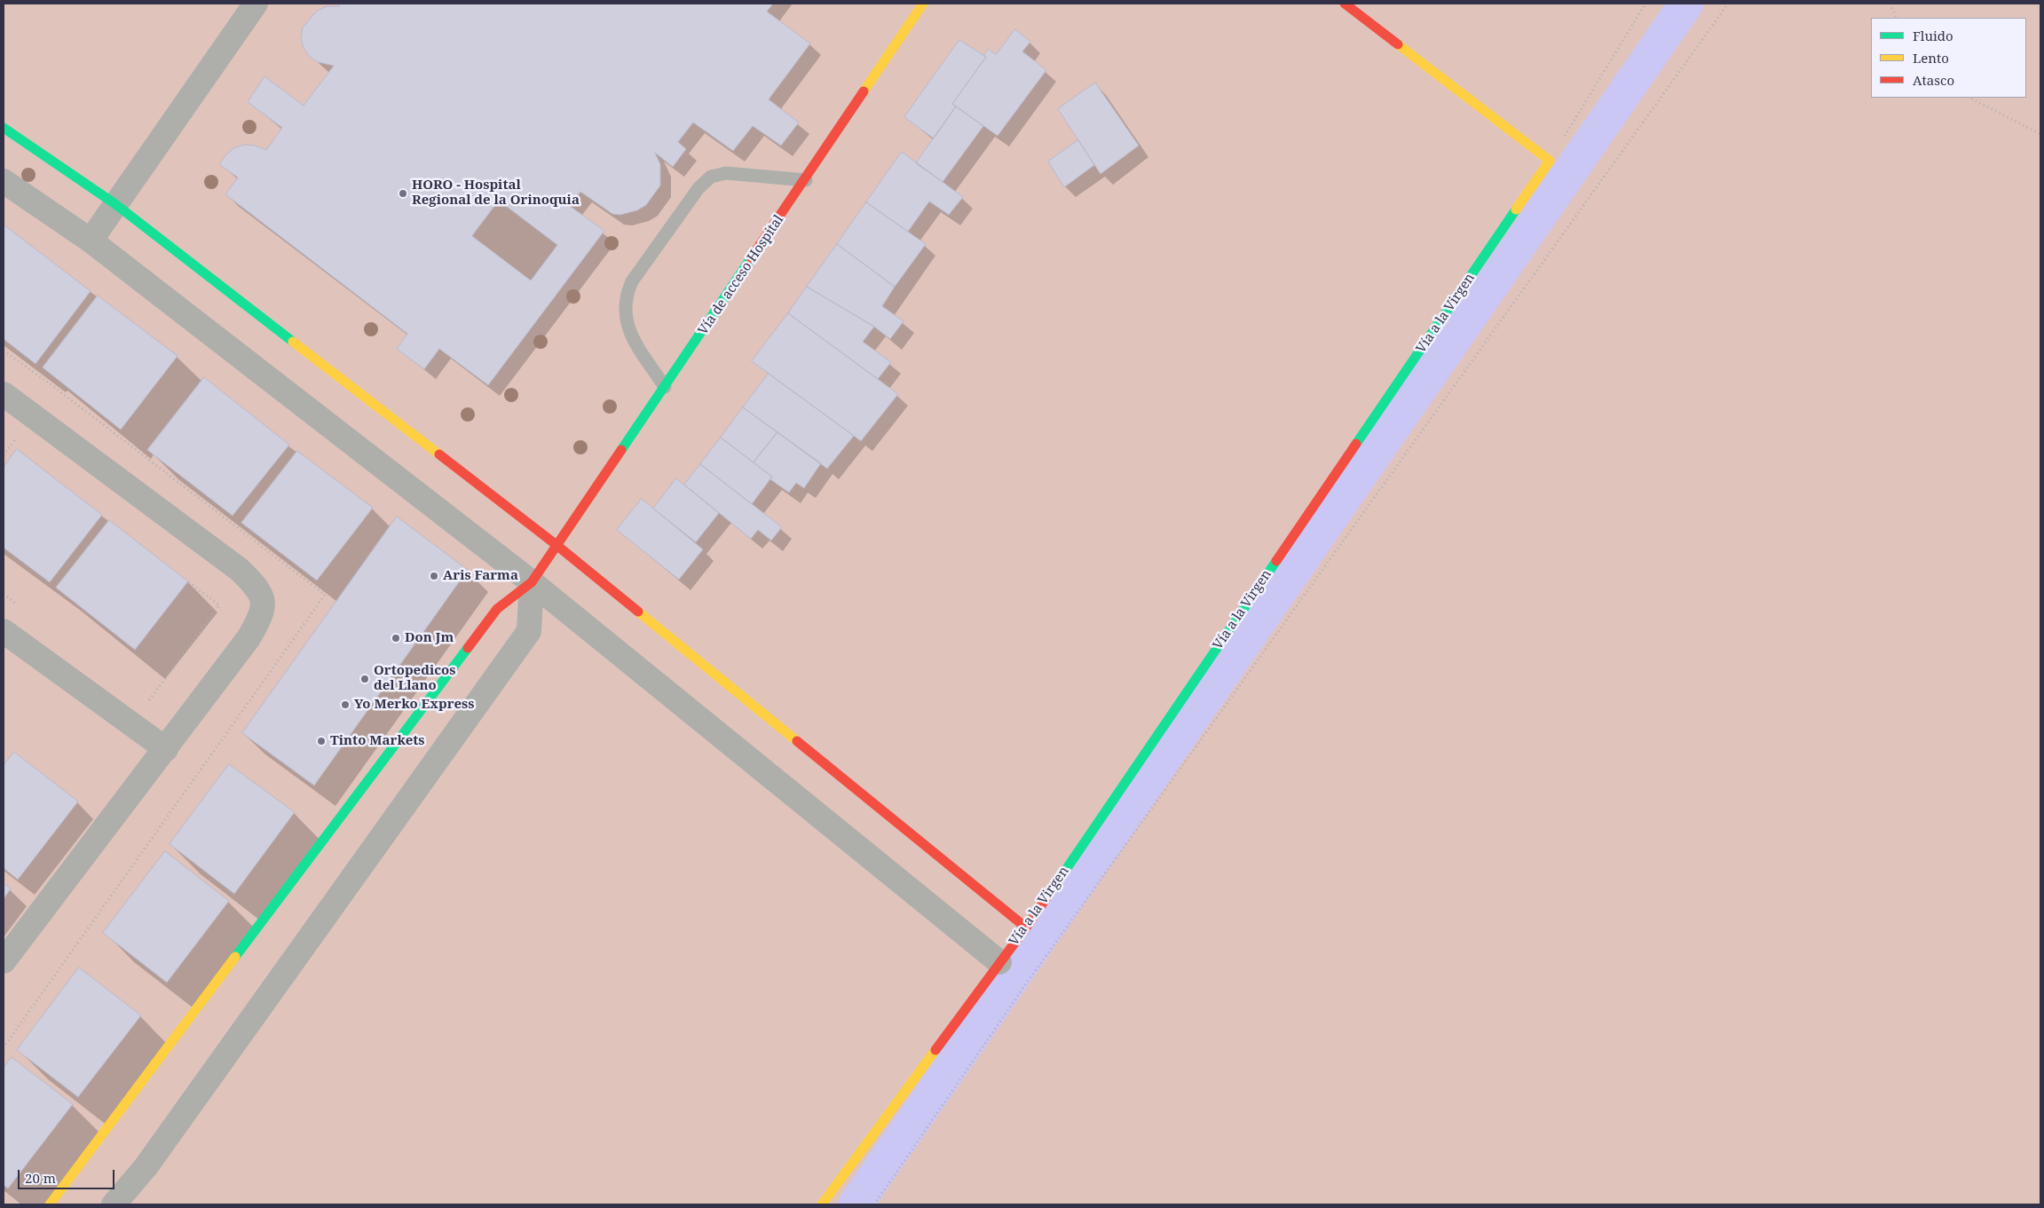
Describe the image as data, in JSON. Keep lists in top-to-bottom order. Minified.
{"streets":{"street":["Vía de acceso Hospital","Vía a la Virgen"]},"places":["HORO - Hospital Regional de la Orinoquia","Aris Farma","Don Jm","Ortopedicos del Llano","Yo Merko Express","Tinto Markets"],"legend":["Fluido","Lento","Atasco"],"scale_bar":"20 m"}
